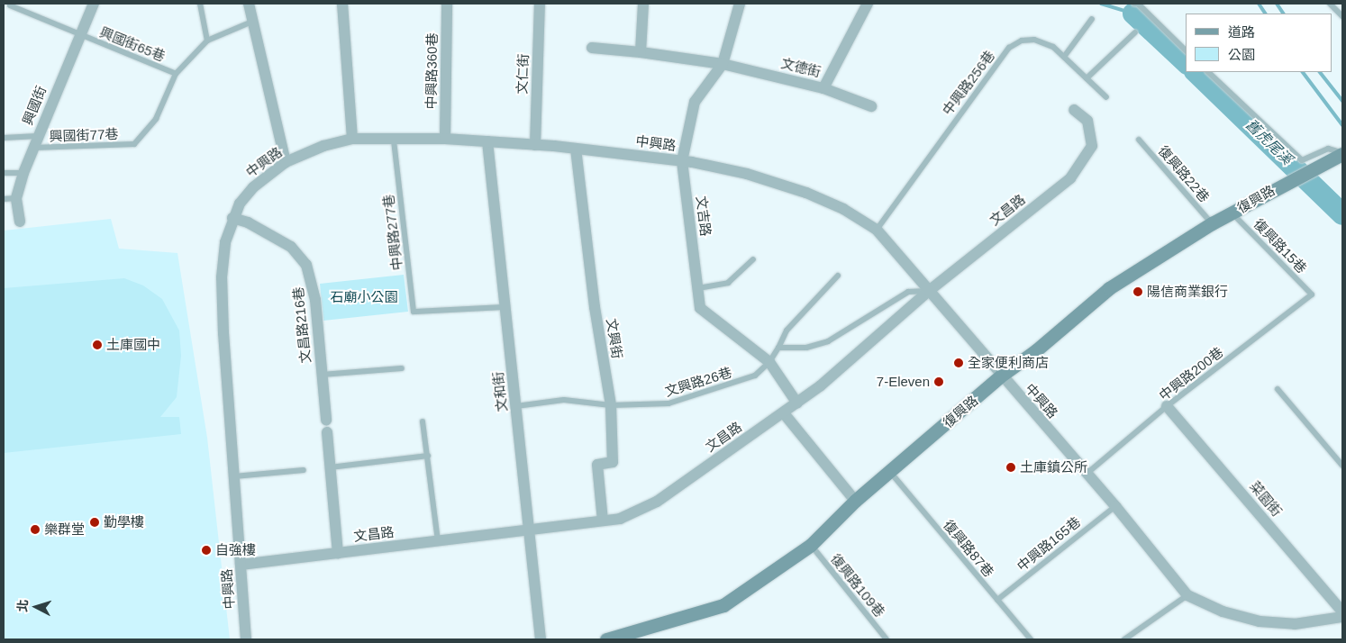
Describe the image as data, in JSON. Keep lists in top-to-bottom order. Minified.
{"streets":{"main road":["復興路"],"street":["文德街","中興路360巷","文仁街","興國街","中興路","文昌路","文吉路","文昌路216巷","文興街","文和街","菜園街"],"lane":["興國街65巷","中興路256巷","興國街77巷","復興路22巷","中興路277巷","復興路15巷","中興路200巷","文興路26巷","中興路165巷","復興路87巷","復興路109巷"]},"crossings":[["興國街65巷","興國街"],["興國街65巷","興國街77巷"],["文德街","文吉路"],["中興路360巷","中興路"],["文仁街","中興路"],["中興路256巷","中興路"],["興國街","興國街77巷"],["中興路","復興路"],["中興路","文昌路"],["中興路","文吉路"],["中興路","中興路277巷"],["中興路","文昌路216巷"],["中興路","文興街"],["中興路","中興路200巷"],["中興路","文和街"],["中興路","中興路165巷"],["復興路22巷","復興路"],["復興路","復興路15巷"],["復興路","復興路87巷"],["復興路","復興路109巷"],["文昌路","文吉路"],["文昌路","文興街"],["文昌路","文和街"],["文吉路","文興路26巷"],["中興路277巷","文和街"],["復興路15巷","中興路200巷"],["文興街","文興路26巷"],["中興路200巷","菜園街"],["文興路26巷","文和街"],["中興路165巷","復興路87巷"]],"water":["舊虎尾溪"],"parks":["石廟小公園"],"places":["陽信商業銀行","土庫國中","全家便利商店","7-Eleven","土庫鎮公所","勤學樓","樂群堂","自強樓"],"legend":["道路","公園"],"north":"left"}
